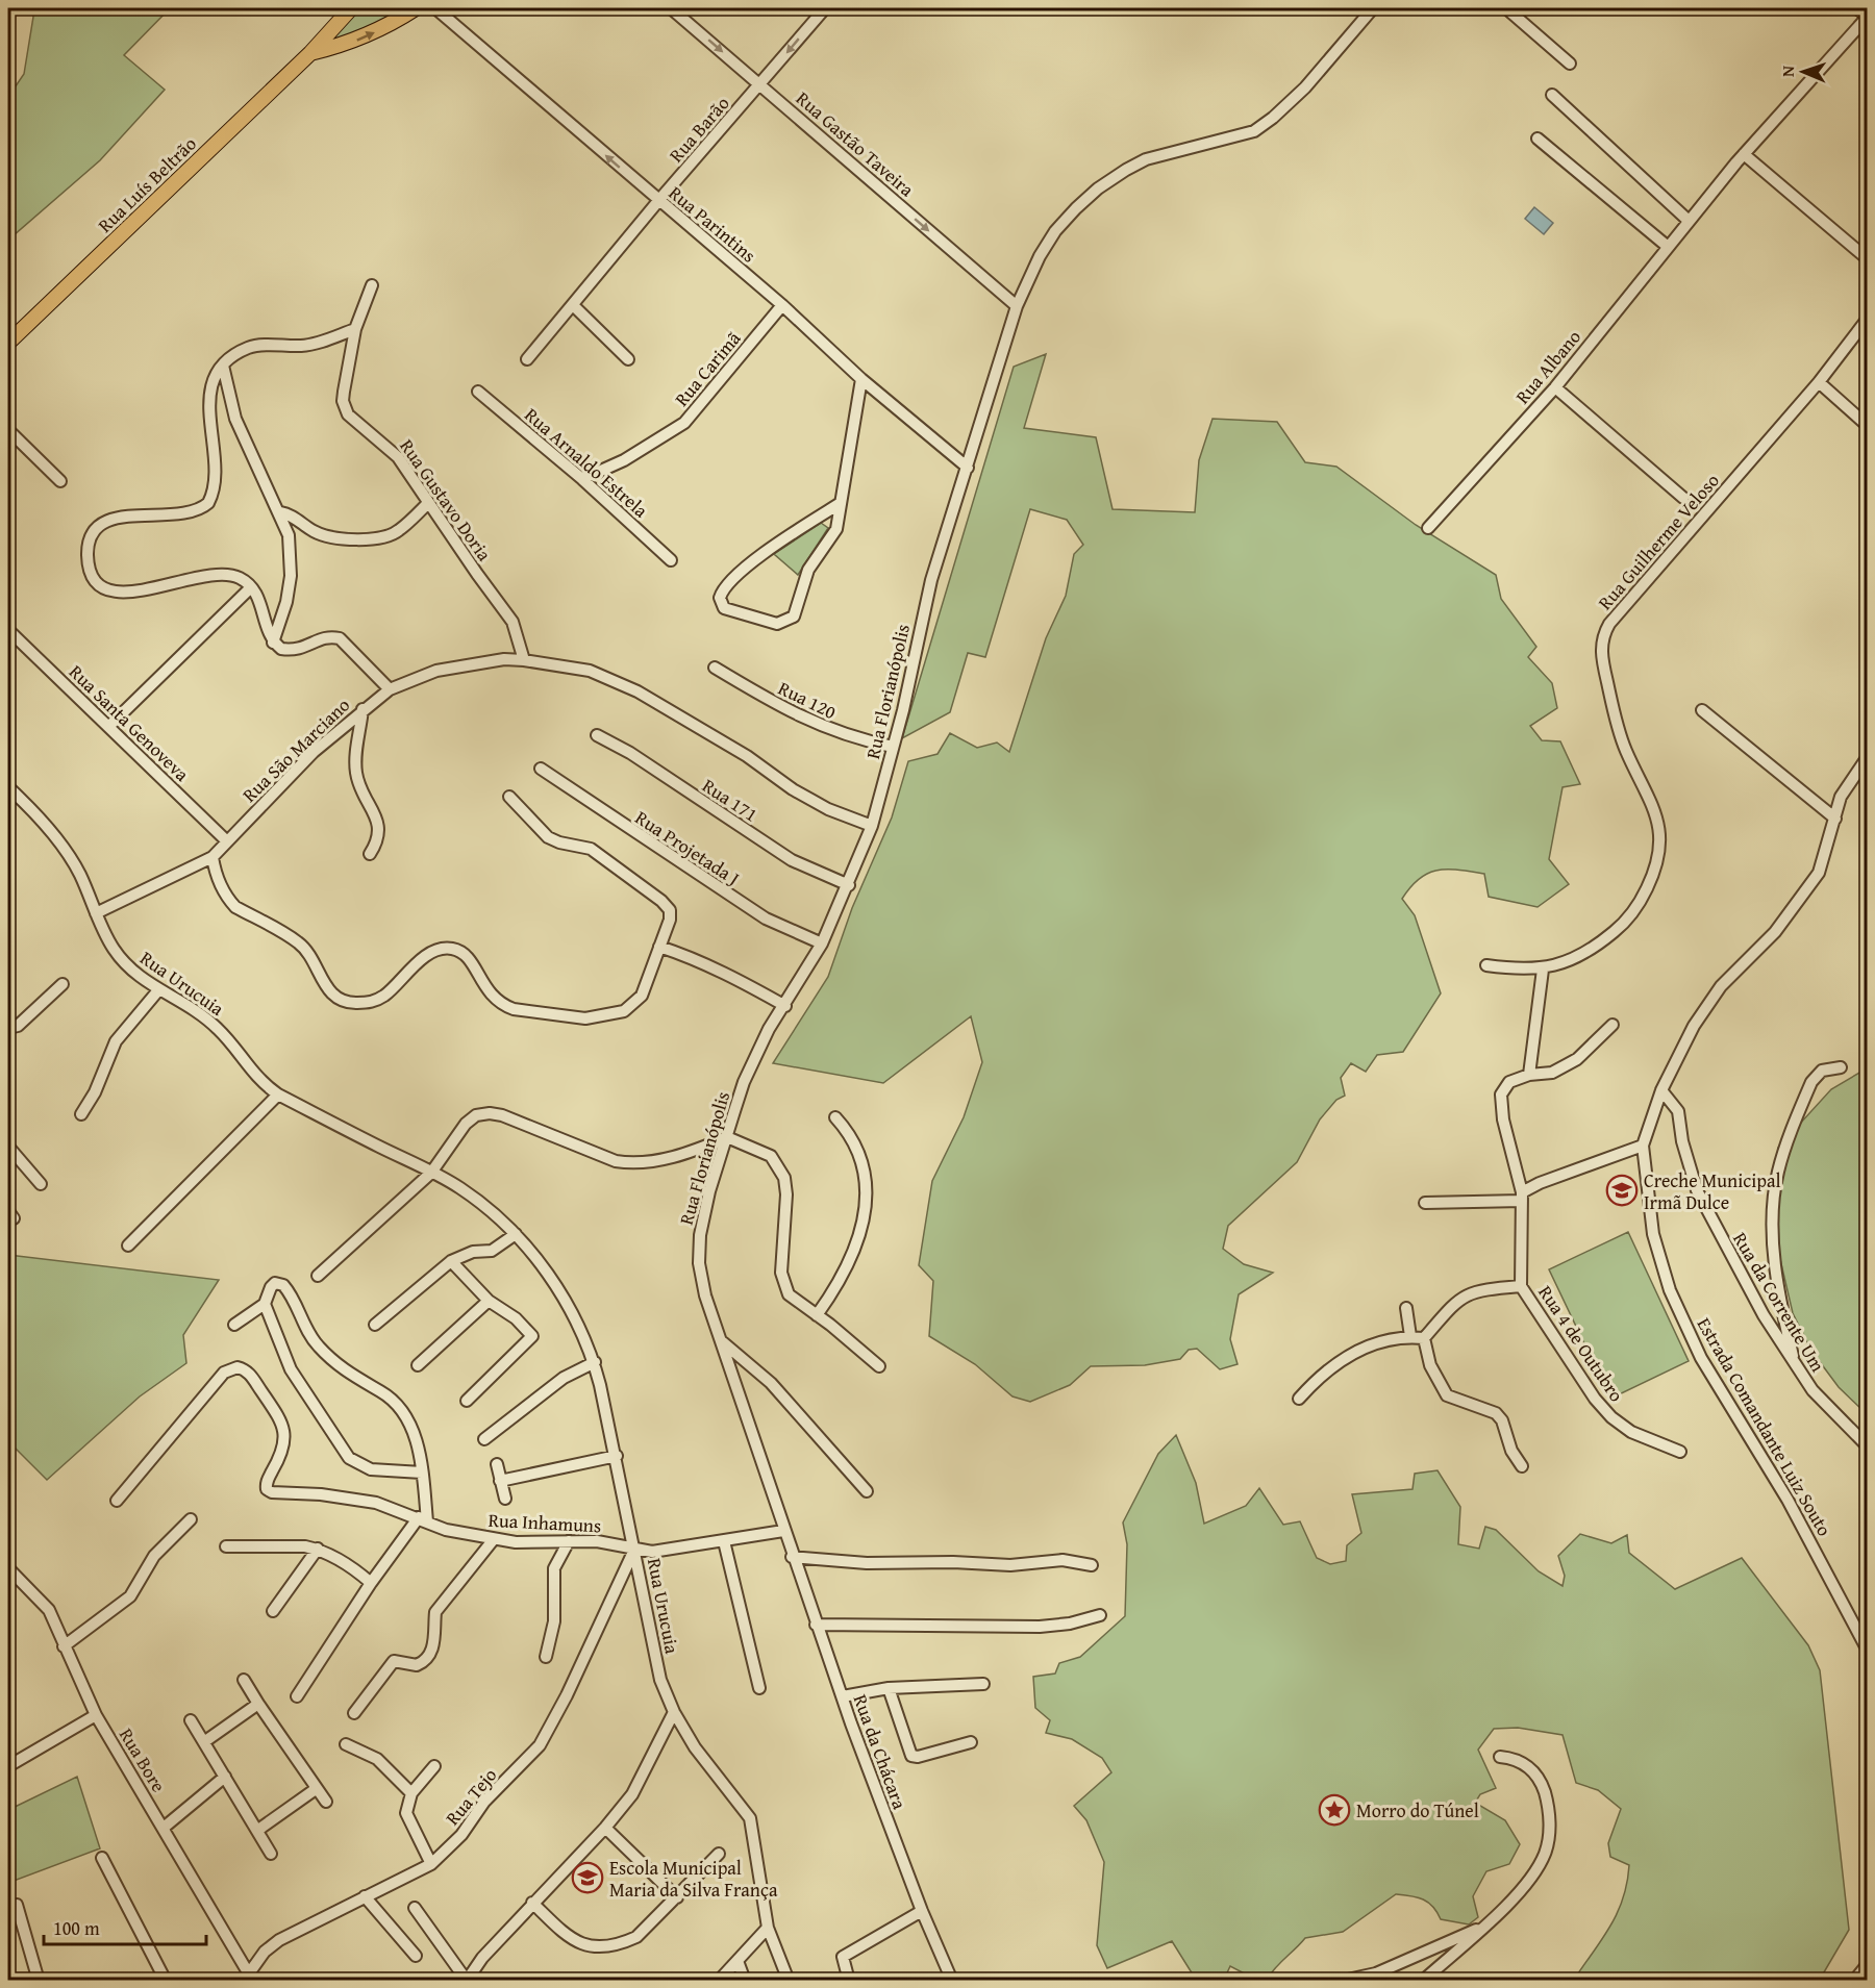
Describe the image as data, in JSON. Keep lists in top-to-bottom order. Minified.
{"streets":{"main road":["Rua Luís Beltrão"],"street":["Rua Barão","Rua Gastão Taveira","Rua Parintins","Rua Albano","Rua Carimã","Rua Arnaldo Estrela","Rua Gustavo Doria","Rua Guilherme Veloso","Rua Florianópolis","Rua 120","Rua Santa Genoveva","Rua São Marciano","Rua 171","Rua Projetada J","Rua Urucuia","Rua da Corrente Um","Rua 4 de Outubro","Estrada Comandante Luiz Souto","Rua Inhamuns","Rua da Chácara","Rua Bore","Rua Tejo"]},"crossings":[["Rua Barão","Rua Gastão Taveira"],["Rua Barão","Rua Parintins"],["Rua Gastão Taveira","Rua Florianópolis"],["Rua Parintins","Rua Carimã"],["Rua Parintins","Rua Florianópolis"],["Rua Carimã","Rua Arnaldo Estrela"],["Rua Gustavo Doria","Rua São Marciano"],["Rua Florianópolis","Rua 120"],["Rua Florianópolis","Rua São Marciano"],["Rua Florianópolis","Rua 171"],["Rua Florianópolis","Rua Projetada J"],["Rua Florianópolis","Rua Inhamuns"],["Rua Florianópolis","Rua da Chácara"],["Rua Santa Genoveva","Rua São Marciano"],["Rua São Marciano","Rua Urucuia"],["Rua Urucuia","Rua Inhamuns"],["Rua Urucuia","Rua Tejo"],["Rua da Corrente Um","Estrada Comandante Luiz Souto"],["Rua Inhamuns","Rua da Chácara"],["Rua Inhamuns","Rua Tejo"],["Rua Bore","Rua Tejo"]],"one_way":["Rua Gastão Taveira","Rua Parintins"],"places":{"school or university":["Creche Municipal Irmã Dulce","Escola Municipal Maria da Silva França"],"place":["Morro do Túnel"]},"scale_bar":"100 m","north":"left"}
